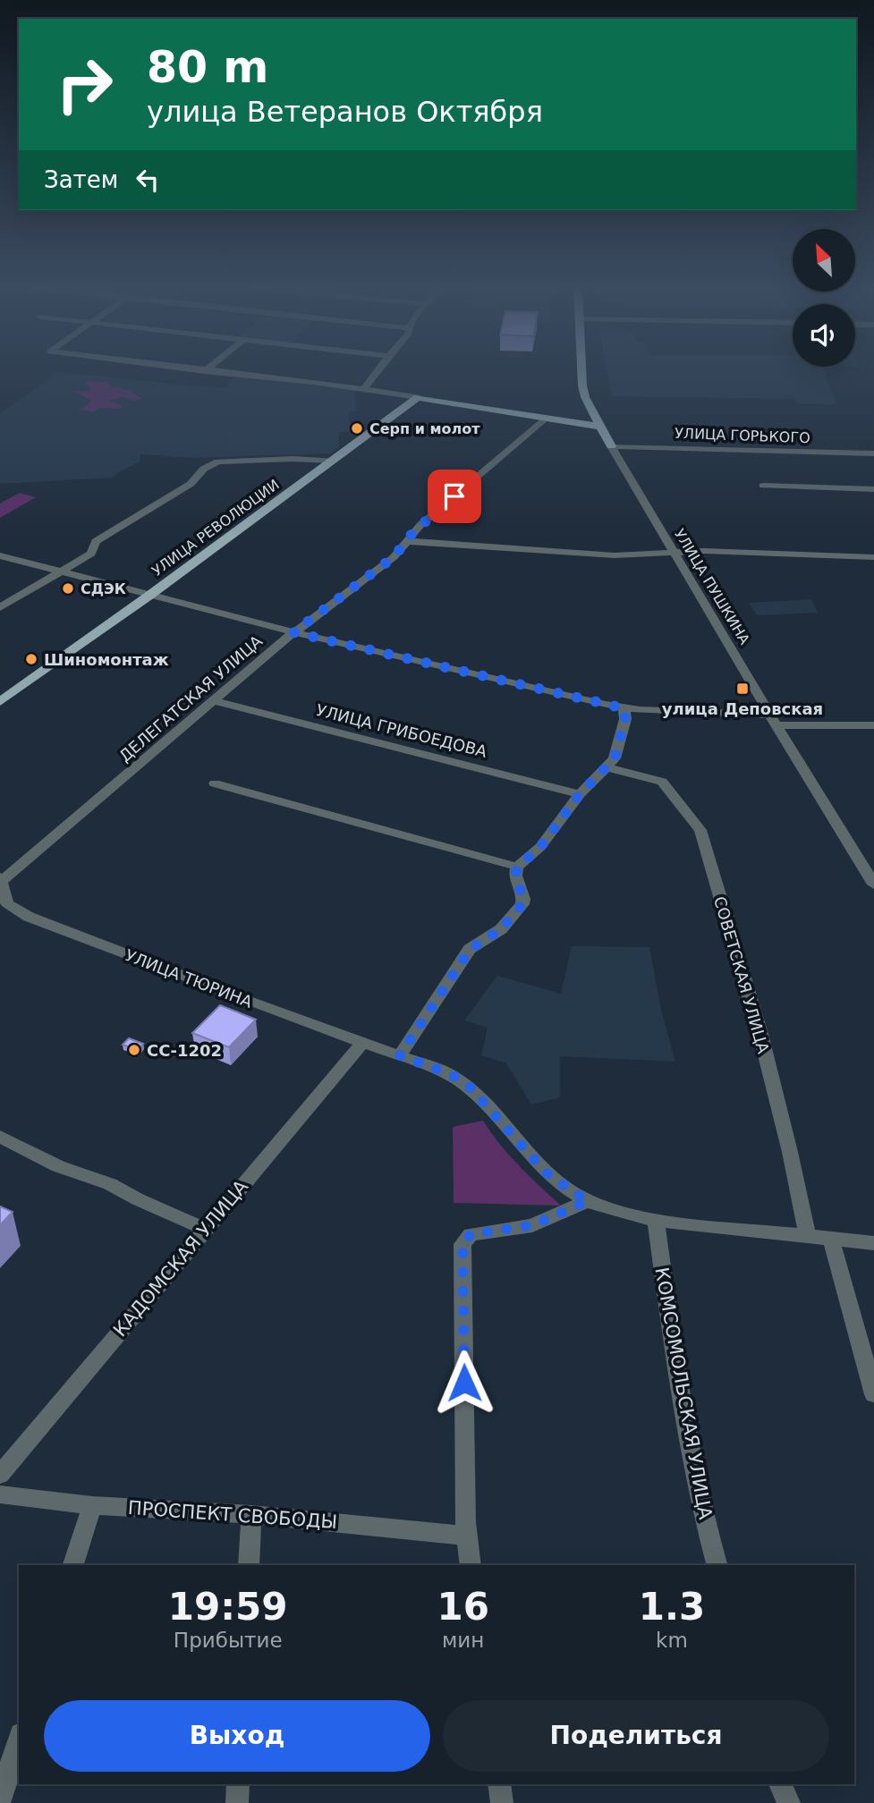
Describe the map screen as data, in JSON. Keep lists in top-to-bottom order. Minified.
{"streets":{"main road":["УЛИЦА РЕВОЛЮЦИИ","УЛИЦА ПУШКИНА"],"street":["УЛИЦА ГОРЬКОГО","ДЕЛЕГАТСКАЯ УЛИЦА","УЛИЦА ГРИБОЕДОВА","СОВЕТСКАЯ УЛИЦА","УЛИЦА ТЮРИНА","КАДОМСКАЯ УЛИЦА","КОМСОМОЛЬСКАЯ УЛИЦА","ПРОСПЕКТ СВОБОДЫ"]},"crossings":[["УЛИЦА ГОРЬКОГО","УЛИЦА ПУШКИНА"],["ДЕЛЕГАТСКАЯ УЛИЦА","УЛИЦА ГРИБОЕДОВА"],["ДЕЛЕГАТСКАЯ УЛИЦА","УЛИЦА ТЮРИНА"],["СОВЕТСКАЯ УЛИЦА","УЛИЦА ТЮРИНА"],["УЛИЦА ТЮРИНА","КАДОМСКАЯ УЛИЦА"],["УЛИЦА ТЮРИНА","КОМСОМОЛЬСКАЯ УЛИЦА"]],"places":{"other":["Серп и молот","СДЭК","Шиномонтаж","СС-1202"],"transit":["улица Деповская"]},"north":"top left","page":{"turn":["80 m","улица Ветеранов Октября"],"then":"Затем","eta":["19:59","Прибытие","16","мин","1.3","km"],"buttons":["Выход","Поделиться"]}}
